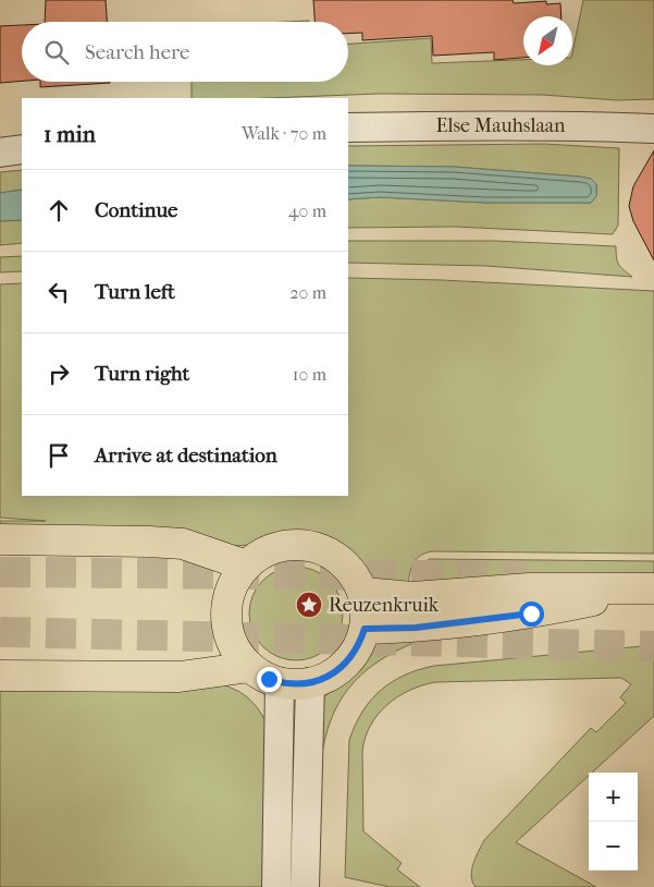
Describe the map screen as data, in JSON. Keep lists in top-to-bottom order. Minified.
{"streets":{"street":["Else Mauhslaan"]},"places":{"place":["Reuzenkruik"]},"north":"bottom left","page":{"search":"Search here","heading":["1 min","Walk · 70 m"],"list":[["Continue","40 m"],["Turn left","20 m"],["Turn right","10 m"],"Arrive at destination"],"map_buttons":["+","−"]}}
